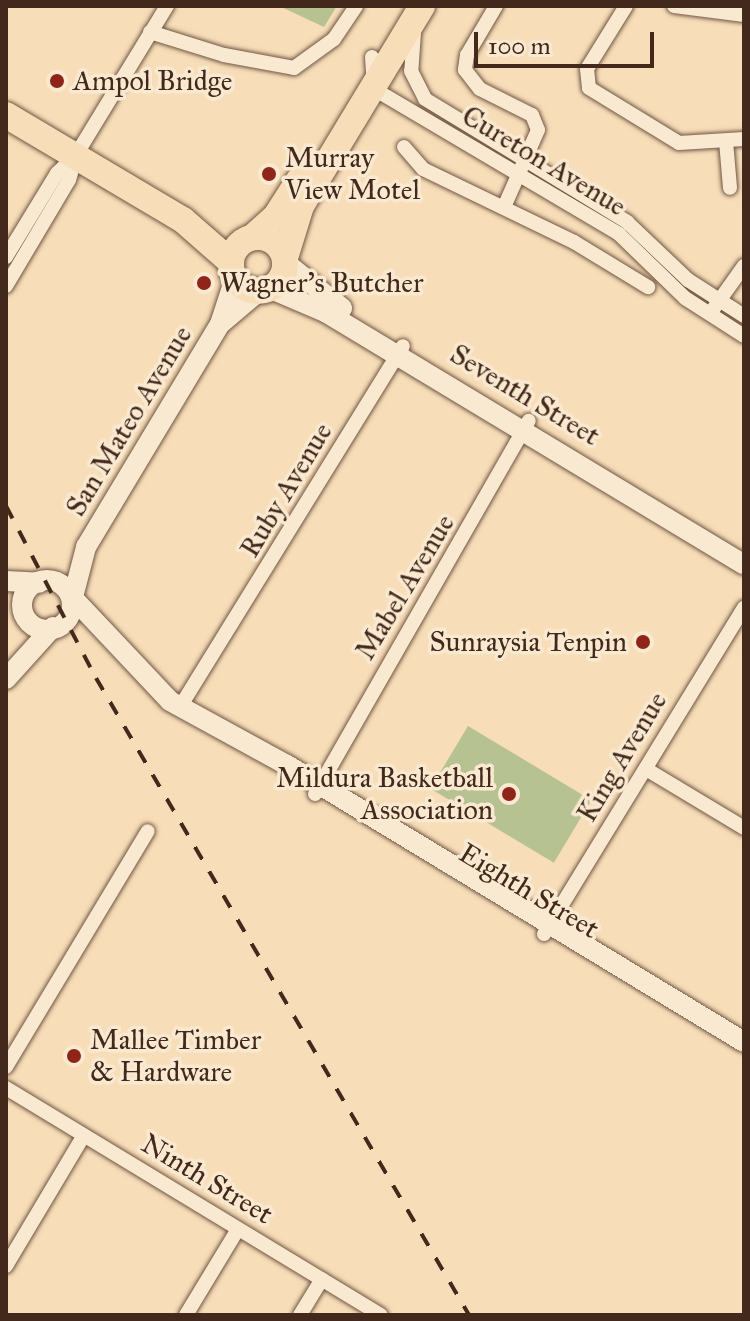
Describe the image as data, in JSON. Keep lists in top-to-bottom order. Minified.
{"streets":{"street":["Cureton Avenue","Seventh Street","San Mateo Avenue","Ruby Avenue","Mabel Avenue","King Avenue","Eighth Street","Ninth Street"]},"crossings":[["Seventh Street","San Mateo Avenue"],["Seventh Street","Ruby Avenue"],["Seventh Street","Mabel Avenue"],["San Mateo Avenue","Eighth Street"],["Ruby Avenue","Eighth Street"],["Mabel Avenue","Eighth Street"],["King Avenue","Eighth Street"]],"places":["Ampol Bridge","Murray View Motel","Wagner's Butcher","Sunraysia Tenpin","Mildura Basketball Association","Mallee Timber & Hardware"],"scale_bar":"100 m"}
